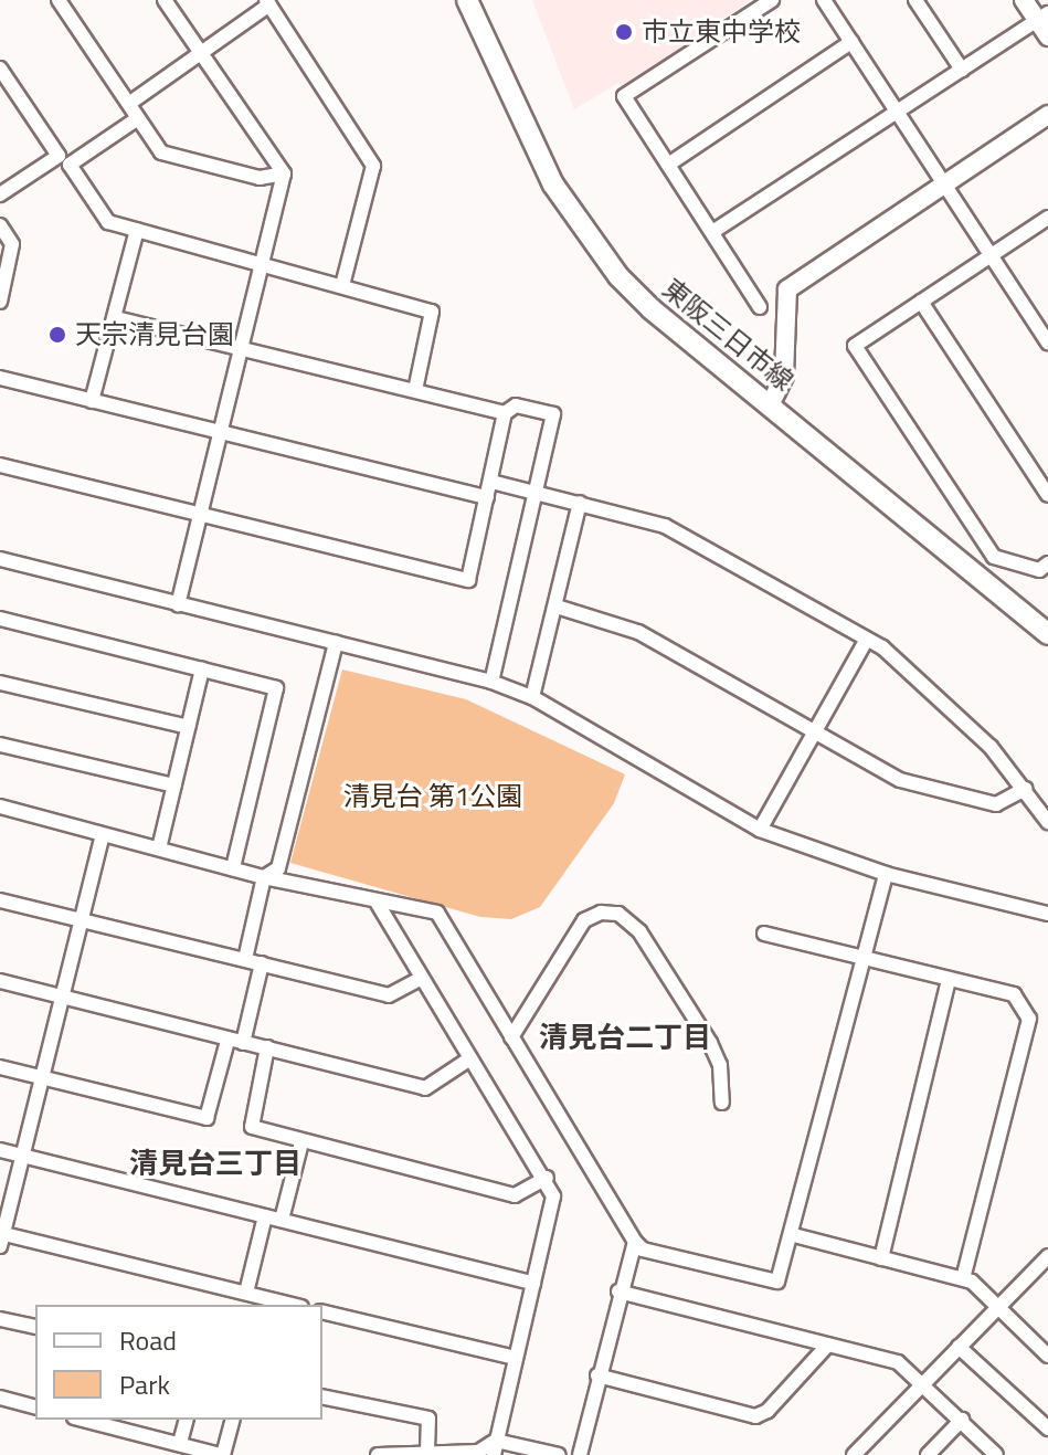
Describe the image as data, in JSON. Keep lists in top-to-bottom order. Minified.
{"streets":{"main road":["東阪三日市線"]},"districts":["清見台二丁目","清見台三丁目"],"parks":["清見台 第1公園"],"places":["市立東中学校","天宗清見台園"],"legend":["Road","Park"]}
